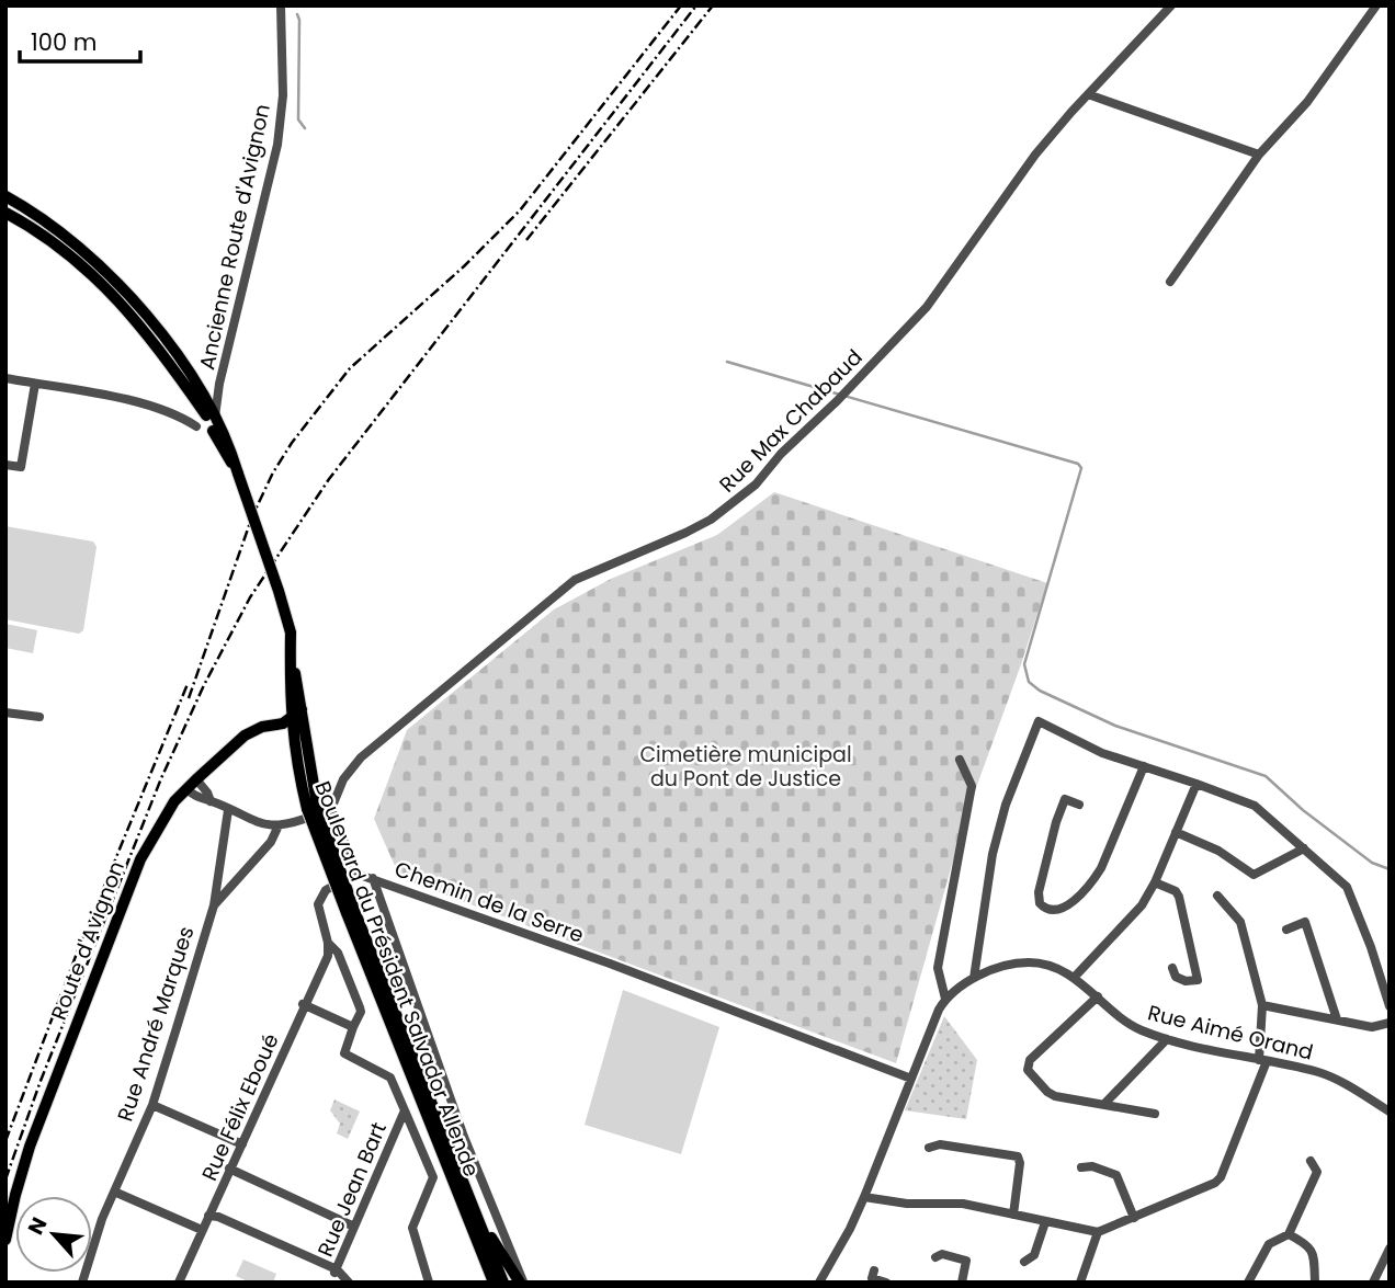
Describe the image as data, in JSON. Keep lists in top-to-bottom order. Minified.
{"streets":{"main road":["Route d'Avignon","Boulevard du Président Salvador Allende"],"street":["Ancienne Route d'Avignon","Rue Max Chabaud","Chemin de la Serre","Rue André Marques","Rue Aimé Orand","Rue Félix Eboué","Rue Jean Bart"]},"crossings":[["Route d'Avignon","Boulevard du Président Salvador Allende"]],"parks":["Cimetière municipal du Pont de Justice"],"scale_bar":"100 m","north":"top left"}
